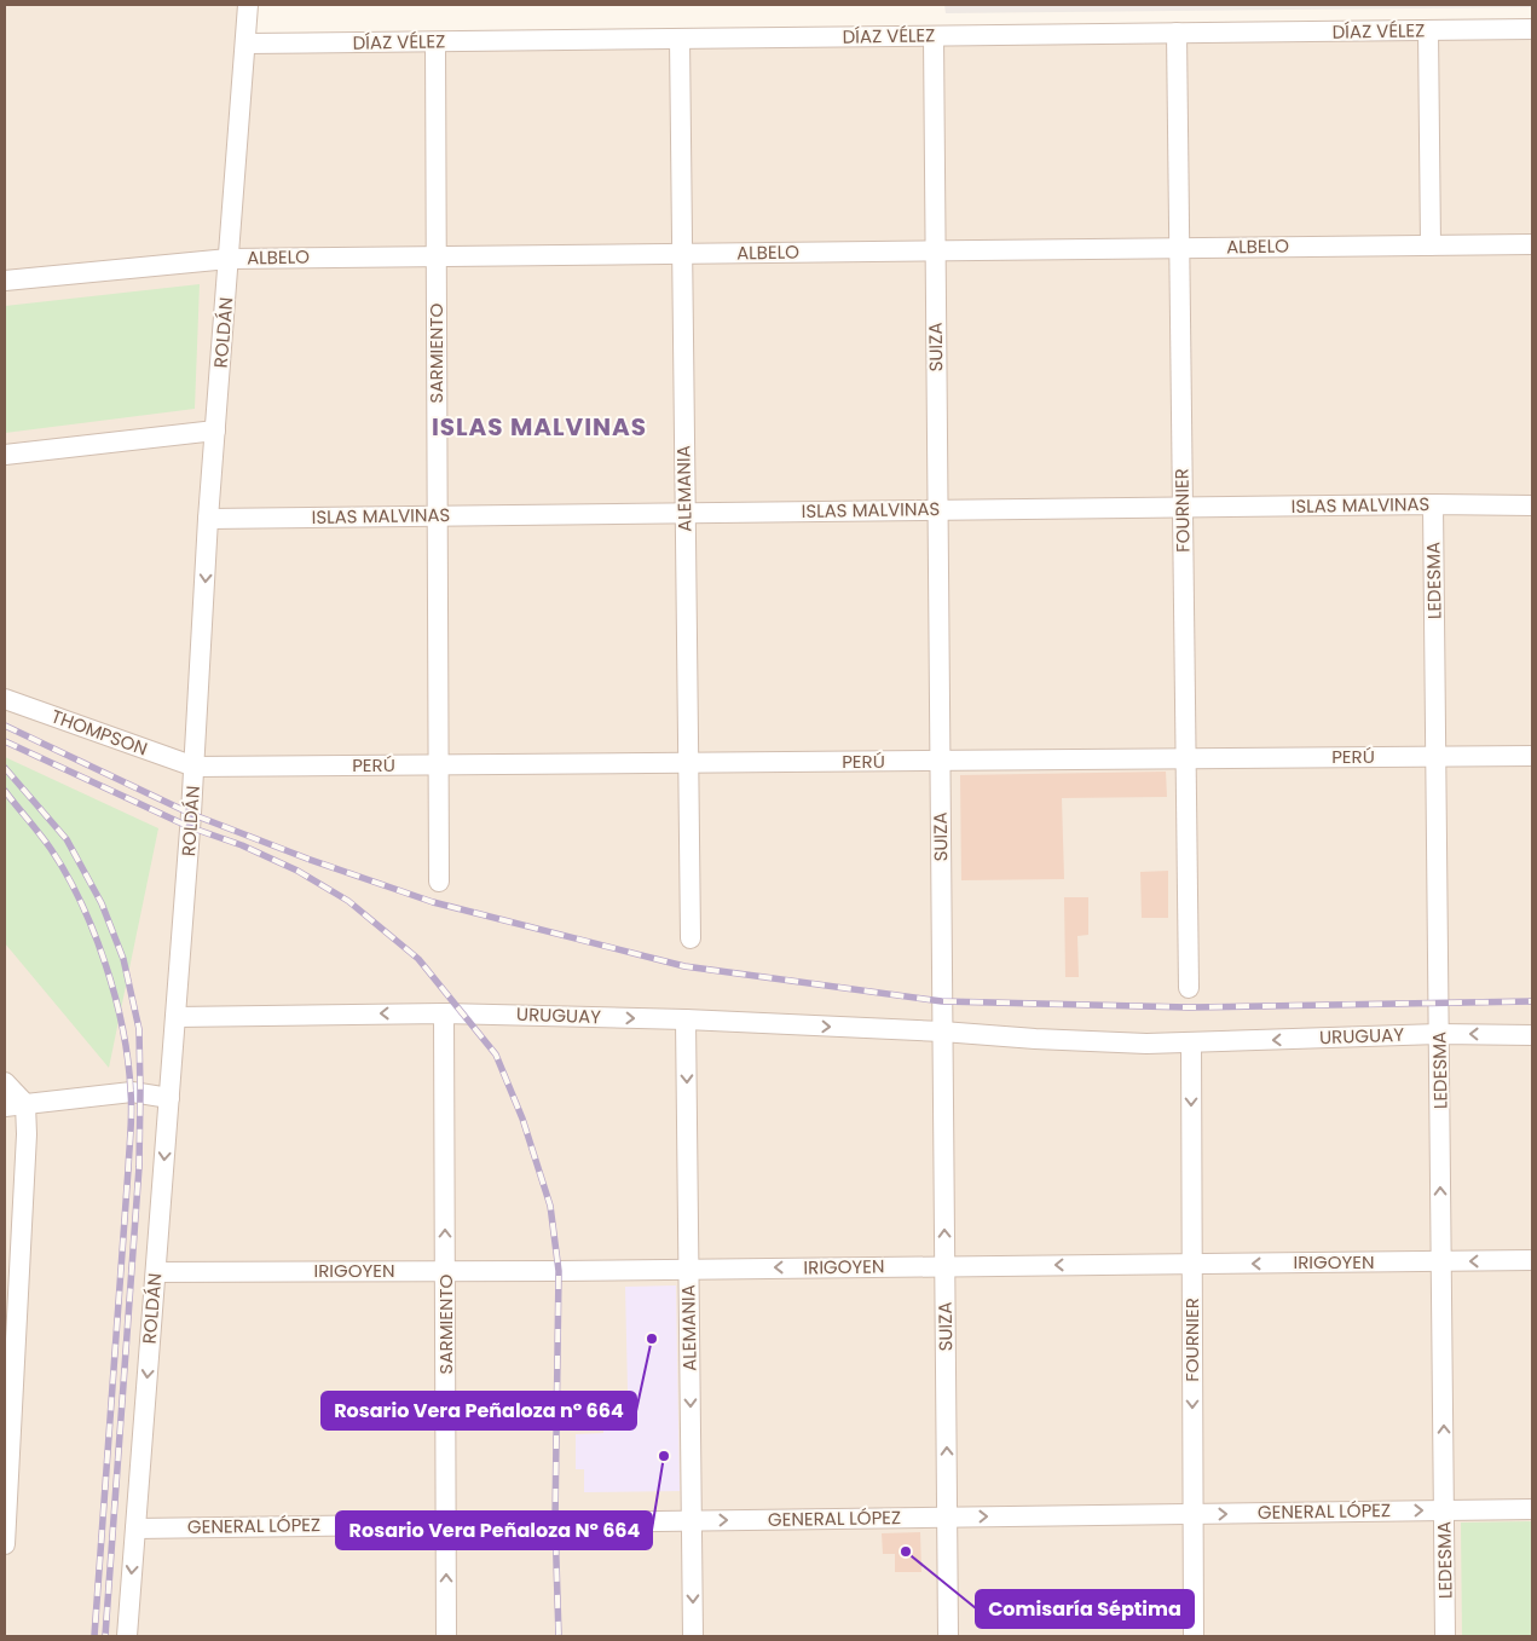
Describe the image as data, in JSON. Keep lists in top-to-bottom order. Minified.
{"streets":{"street":["DÍAZ VÉLEZ","ALBELO","ROLDÁN","SUIZA","SARMIENTO","ALEMANIA","ISLAS MALVINAS","FOURNIER","LEDESMA","THOMPSON","PERÚ","URUGUAY","IRIGOYEN","GENERAL LÓPEZ"]},"crossings":[["DÍAZ VÉLEZ","ROLDÁN"],["DÍAZ VÉLEZ","SUIZA"],["DÍAZ VÉLEZ","SARMIENTO"],["DÍAZ VÉLEZ","ALEMANIA"],["DÍAZ VÉLEZ","FOURNIER"],["ALBELO","ROLDÁN"],["ALBELO","SUIZA"],["ALBELO","SARMIENTO"],["ALBELO","ALEMANIA"],["ALBELO","FOURNIER"],["ROLDÁN","ISLAS MALVINAS"],["ROLDÁN","THOMPSON"],["ROLDÁN","PERÚ"],["ROLDÁN","URUGUAY"],["ROLDÁN","IRIGOYEN"],["ROLDÁN","GENERAL LÓPEZ"],["SUIZA","ISLAS MALVINAS"],["SUIZA","PERÚ"],["SUIZA","URUGUAY"],["SUIZA","IRIGOYEN"],["SUIZA","GENERAL LÓPEZ"],["SARMIENTO","ISLAS MALVINAS"],["SARMIENTO","PERÚ"],["SARMIENTO","URUGUAY"],["SARMIENTO","IRIGOYEN"],["SARMIENTO","GENERAL LÓPEZ"],["ALEMANIA","ISLAS MALVINAS"],["ALEMANIA","PERÚ"],["ALEMANIA","URUGUAY"],["ALEMANIA","IRIGOYEN"],["ALEMANIA","GENERAL LÓPEZ"],["ISLAS MALVINAS","FOURNIER"],["ISLAS MALVINAS","LEDESMA"],["FOURNIER","PERÚ"],["FOURNIER","URUGUAY"],["FOURNIER","IRIGOYEN"],["FOURNIER","GENERAL LÓPEZ"],["LEDESMA","PERÚ"],["LEDESMA","URUGUAY"],["LEDESMA","IRIGOYEN"],["LEDESMA","GENERAL LÓPEZ"],["THOMPSON","PERÚ"]],"one_way":["ALEMANIA","LEDESMA","IRIGOYEN","GENERAL LÓPEZ"],"districts":["ISLAS MALVINAS"],"places":["Rosario Vera Peñaloza n° 664","Rosario Vera Peñaloza Nº 664","Comisaría Séptima"]}
